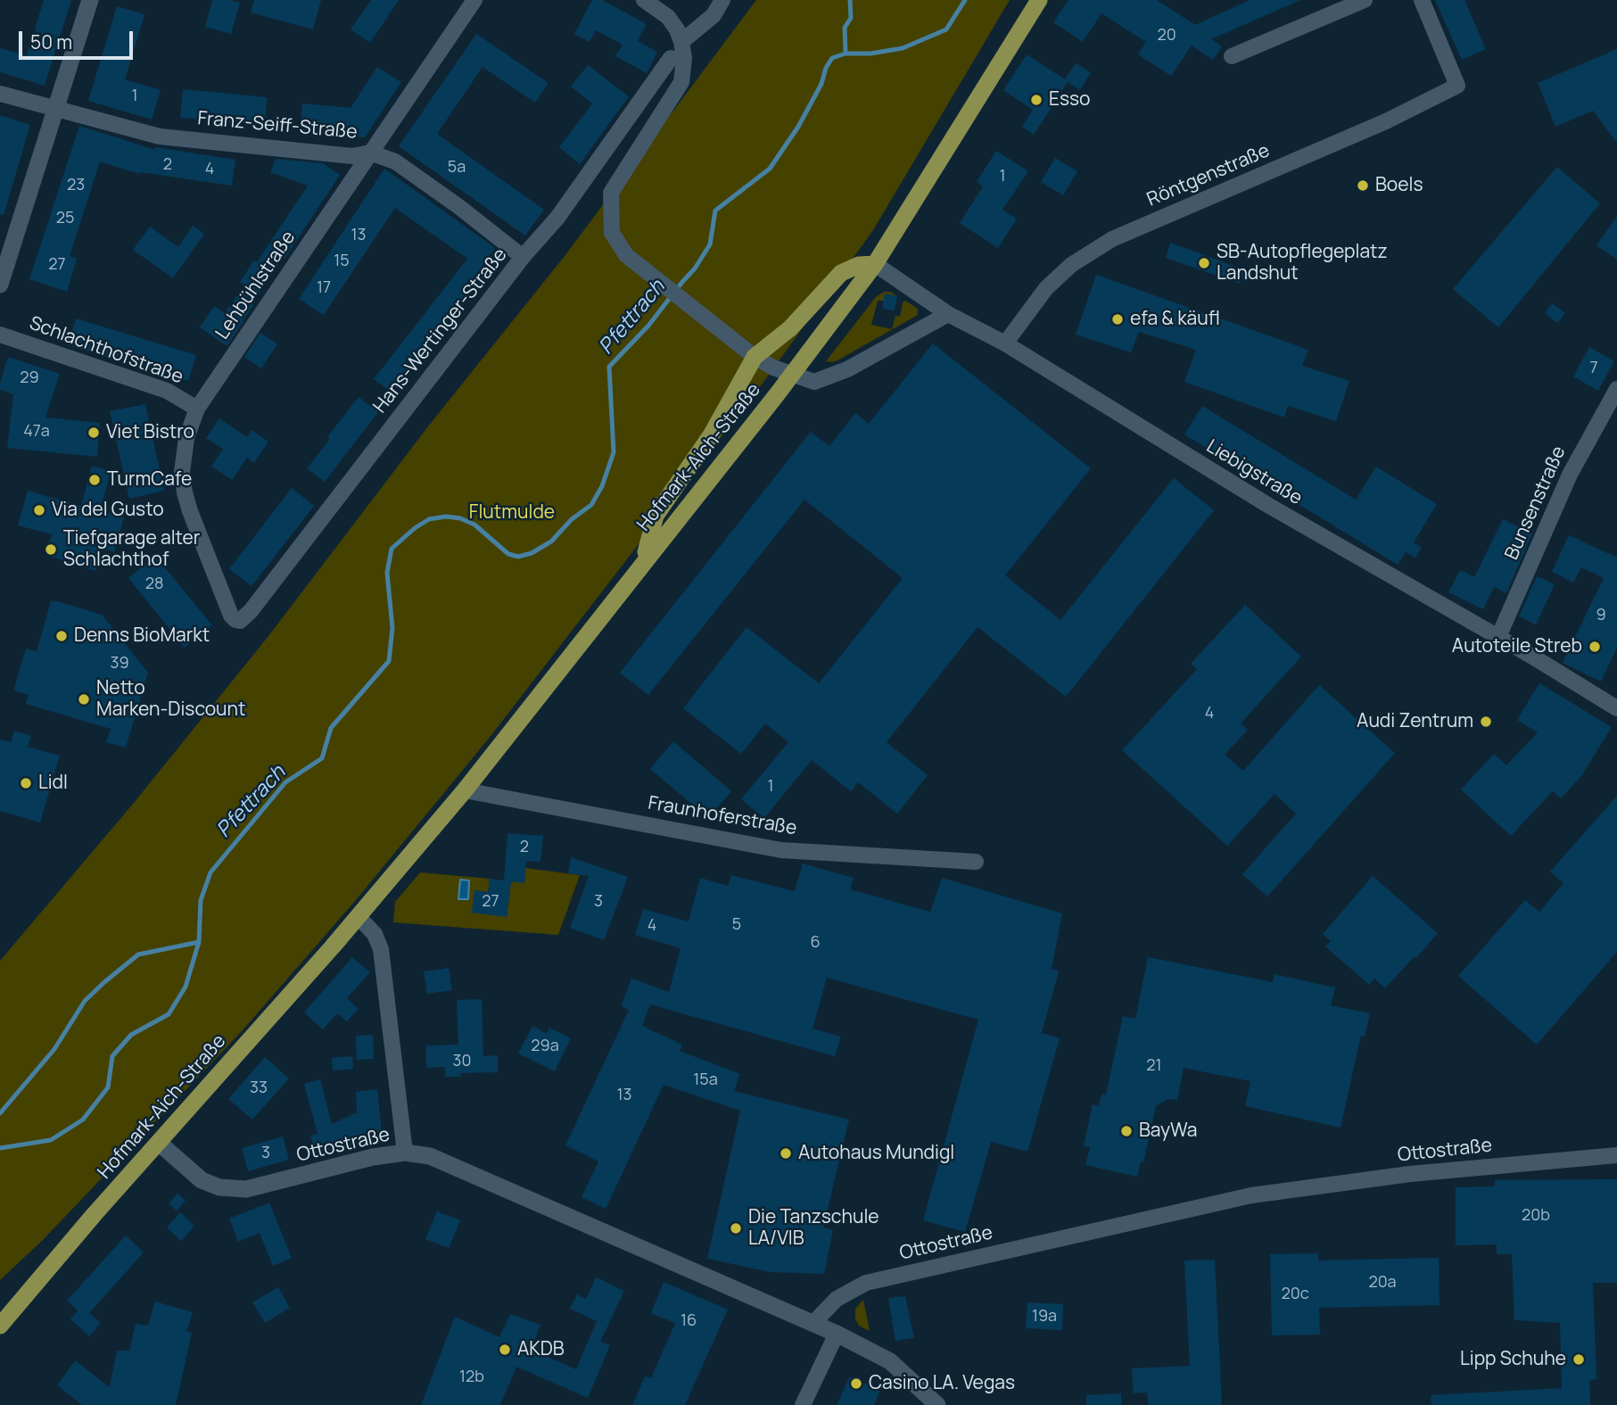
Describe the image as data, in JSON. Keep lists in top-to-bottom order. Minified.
{"streets":{"main road":["Hofmark-Aich-Straße"],"street":["Franz-Seiff-Straße","Röntgenstraße","Lehbühlstraße","Hans-Wertinger-Straße","Schlachthofstraße","Liebigstraße","Bunsenstraße","Fraunhoferstraße","Ottostraße"]},"crossings":[["Franz-Seiff-Straße","Lehbühlstraße"],["Franz-Seiff-Straße","Hans-Wertinger-Straße"],["Röntgenstraße","Liebigstraße"],["Lehbühlstraße","Hans-Wertinger-Straße"],["Lehbühlstraße","Schlachthofstraße"],["Hofmark-Aich-Straße","Liebigstraße"],["Hofmark-Aich-Straße","Fraunhoferstraße"],["Hofmark-Aich-Straße","Ottostraße"],["Liebigstraße","Bunsenstraße"]],"water":["Pfettrach"],"parks":["Flutmulde"],"places":["Esso","Boels","SB-Autopflegeplatz Landshut","efa & käufl","Viet Bistro","TurmCafe","Via del Gusto","Tiefgarage alter Schlachthof","Denns BioMarkt","Autoteile Streb","Netto Marken-Discount","Audi Zentrum","Lidl","BayWa","Autohaus Mundigl","Die Tanzschule LA/VIB","AKDB","Lipp Schuhe","Casino LA. Vegas"],"house_numbers":["20","1","2","5a","4","1","23","25","13","15","27","17","7","29","47a","28","9","39","4","1","2","27","3","5","4","6","29a","30","21","15a","33","13","3","20b","20a","20c","19a","16","12b"],"scale_bar":"50 m"}
